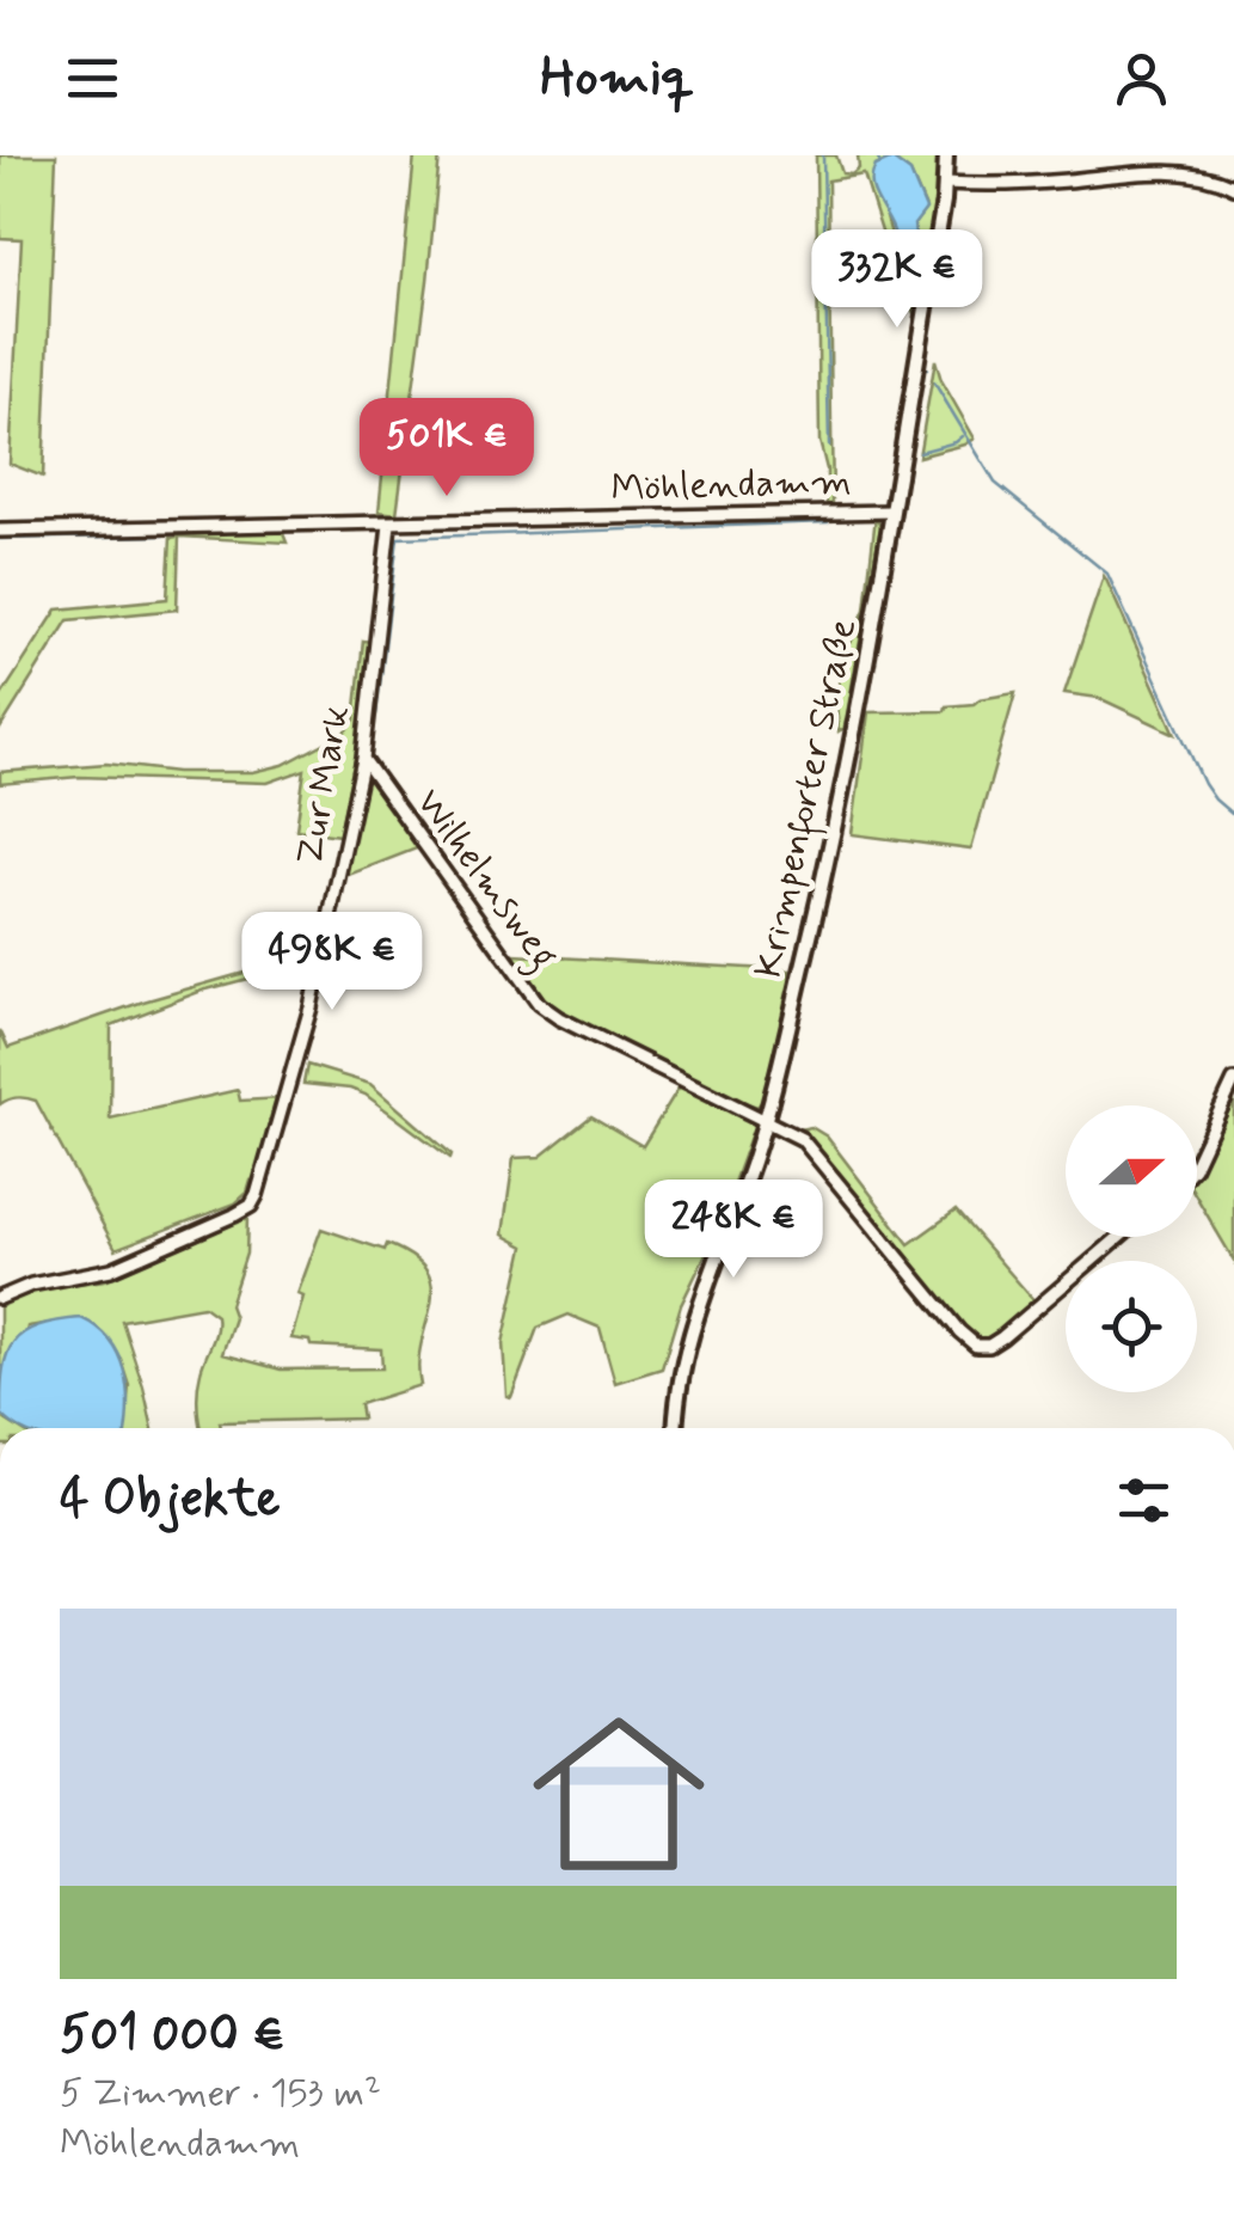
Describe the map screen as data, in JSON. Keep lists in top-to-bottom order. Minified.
{"streets":{"street":["Möhlendamm","Zur Mark","Krimpenforter Straße","Wilhelmsweg"]},"crossings":[["Möhlendamm","Zur Mark"],["Möhlendamm","Krimpenforter Straße"],["Zur Mark","Wilhelmsweg"],["Krimpenforter Straße","Wilhelmsweg"]],"north":"right","page":{"header":"Homiq","price":["332K €","501K €","498K €","248K €"],"heading":"4 Objekte","list":[{"name":"501 000 €","note":"5 Zimmer · 153 m² · Möhlendamm"}]}}
